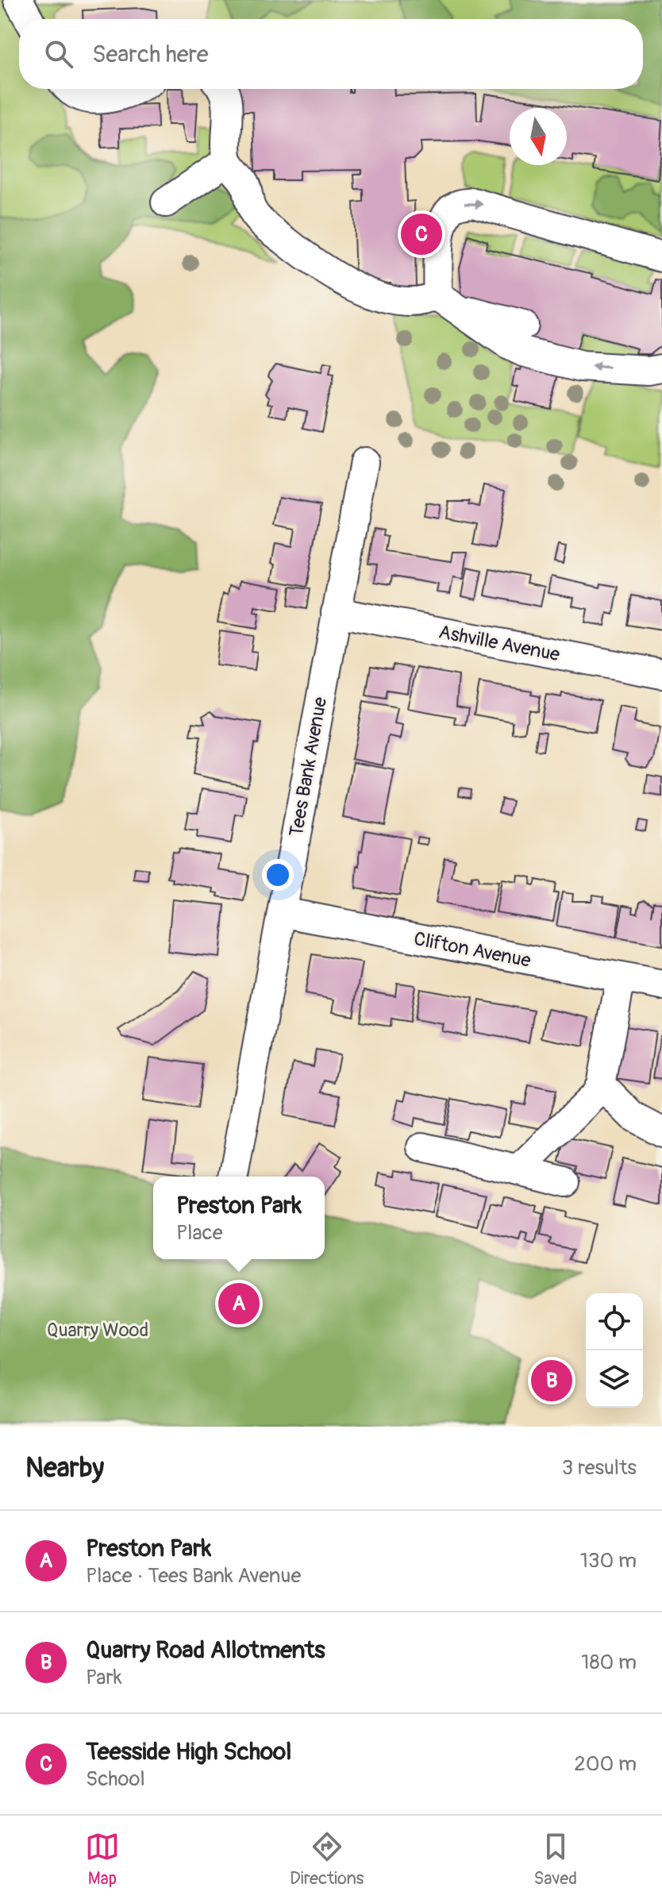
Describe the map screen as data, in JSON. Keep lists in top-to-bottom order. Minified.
{"streets":{"street":["Ashville Avenue","Tees Bank Avenue","Clifton Avenue"]},"crossings":[["Ashville Avenue","Tees Bank Avenue"],["Tees Bank Avenue","Clifton Avenue"]],"parks":["Quarry Wood"],"north":"bottom","page":{"search":"Search here","pins":["C","A","B"],"popup":["Preston Park","Place"],"heading":["Nearby","3 results"],"list":[{"mark":"A","name":"Preston Park","note":"Place · Tees Bank Avenue","value":"130 m"},{"mark":"B","name":"Quarry Road Allotments","note":"Park","value":"180 m"},{"mark":"C","name":"Teesside High School","note":"School","value":"200 m"}],"nav":["Map","Directions","Saved"]}}
